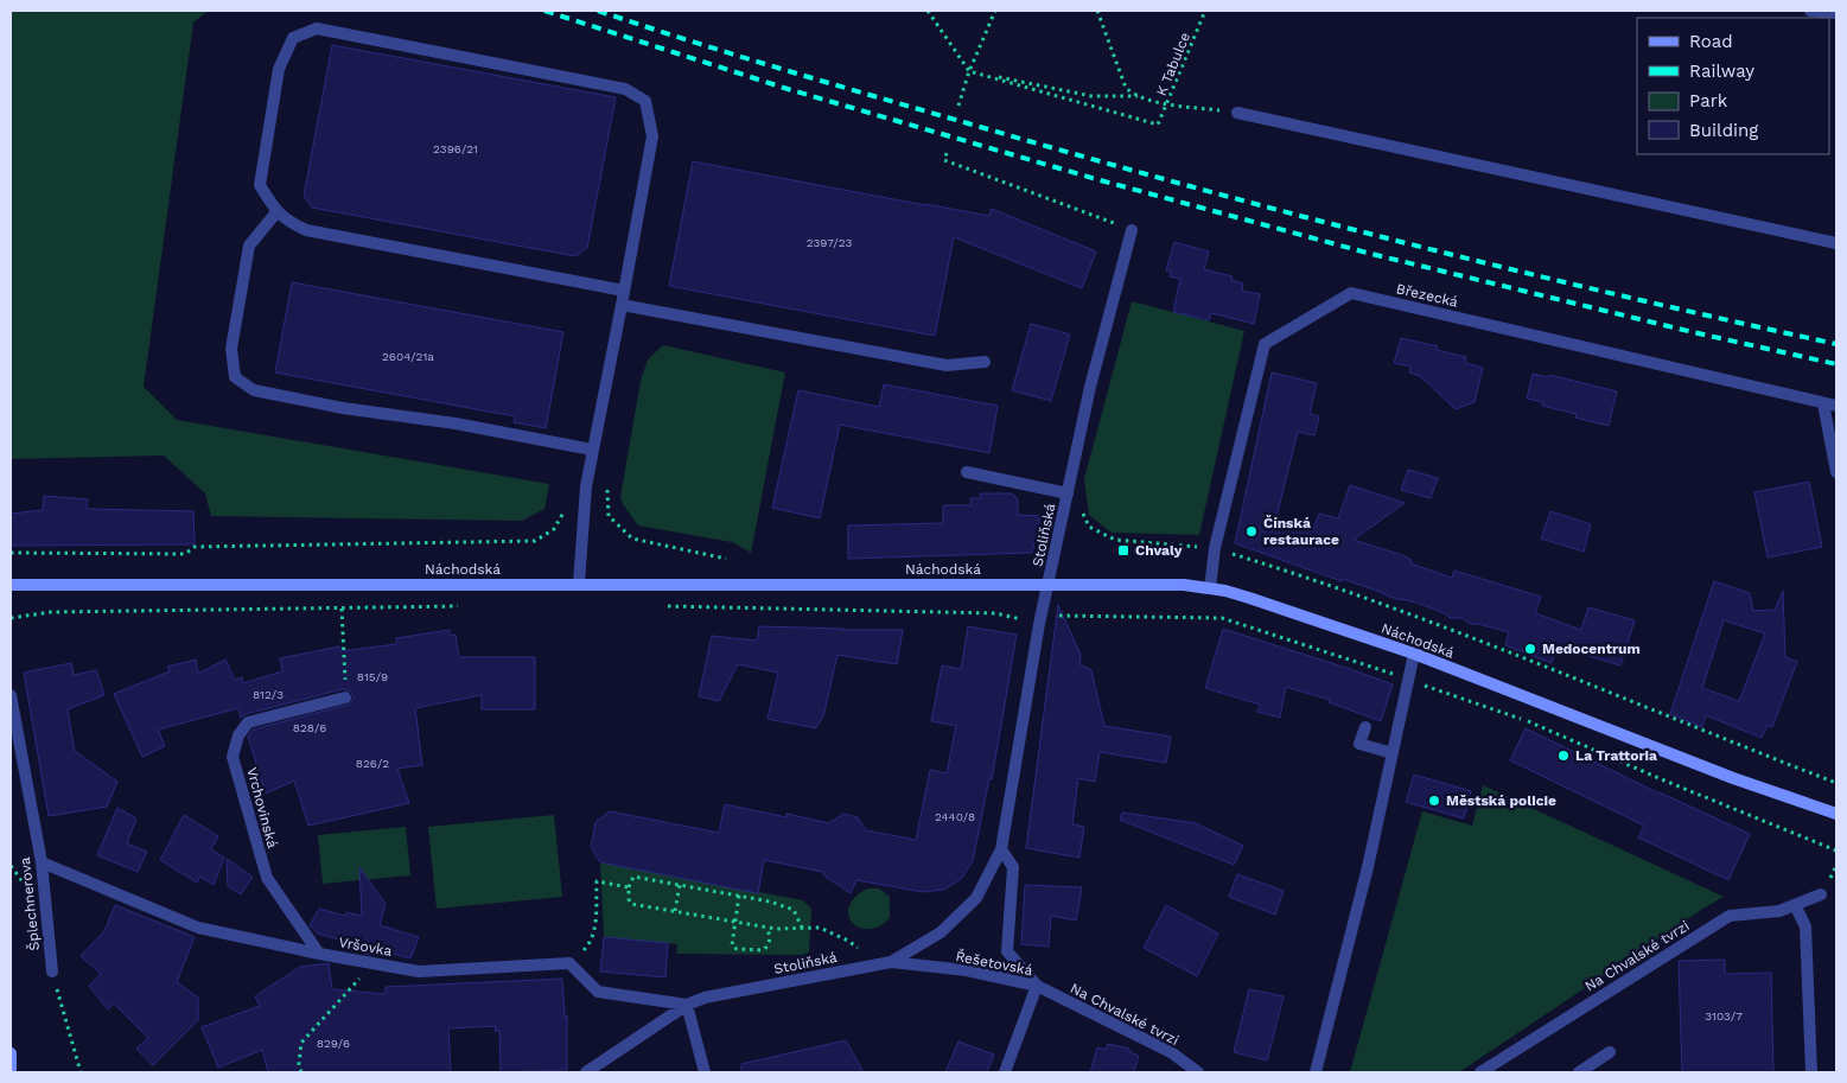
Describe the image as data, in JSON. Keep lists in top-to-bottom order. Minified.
{"streets":{"main road":["Náchodská"],"street":["Březecká","Stoliňská","Vrchovinská","Šplechnerova","Vršovka","Na Chvalské tvrzi","Řešetovská"],"path":["K Tabulce"]},"crossings":[["Březecká","Náchodská"],["Stoliňská","Náchodská"],["Stoliňská","Řešetovská"],["Vrchovinská","Vršovka"],["Šplechnerova","Vršovka"],["Na Chvalské tvrzi","Řešetovská"]],"places":{"other":["Čínská restaurace","Medocentrum","La Trattoria","Městská policie"],"transit":["Chvaly"]},"house_numbers":["2396/21","2397/23","2604/21a","815/9","812/3","828/6","826/2","2440/8","3103/7","829/6"],"legend":["Road","Railway","Park","Building"]}
